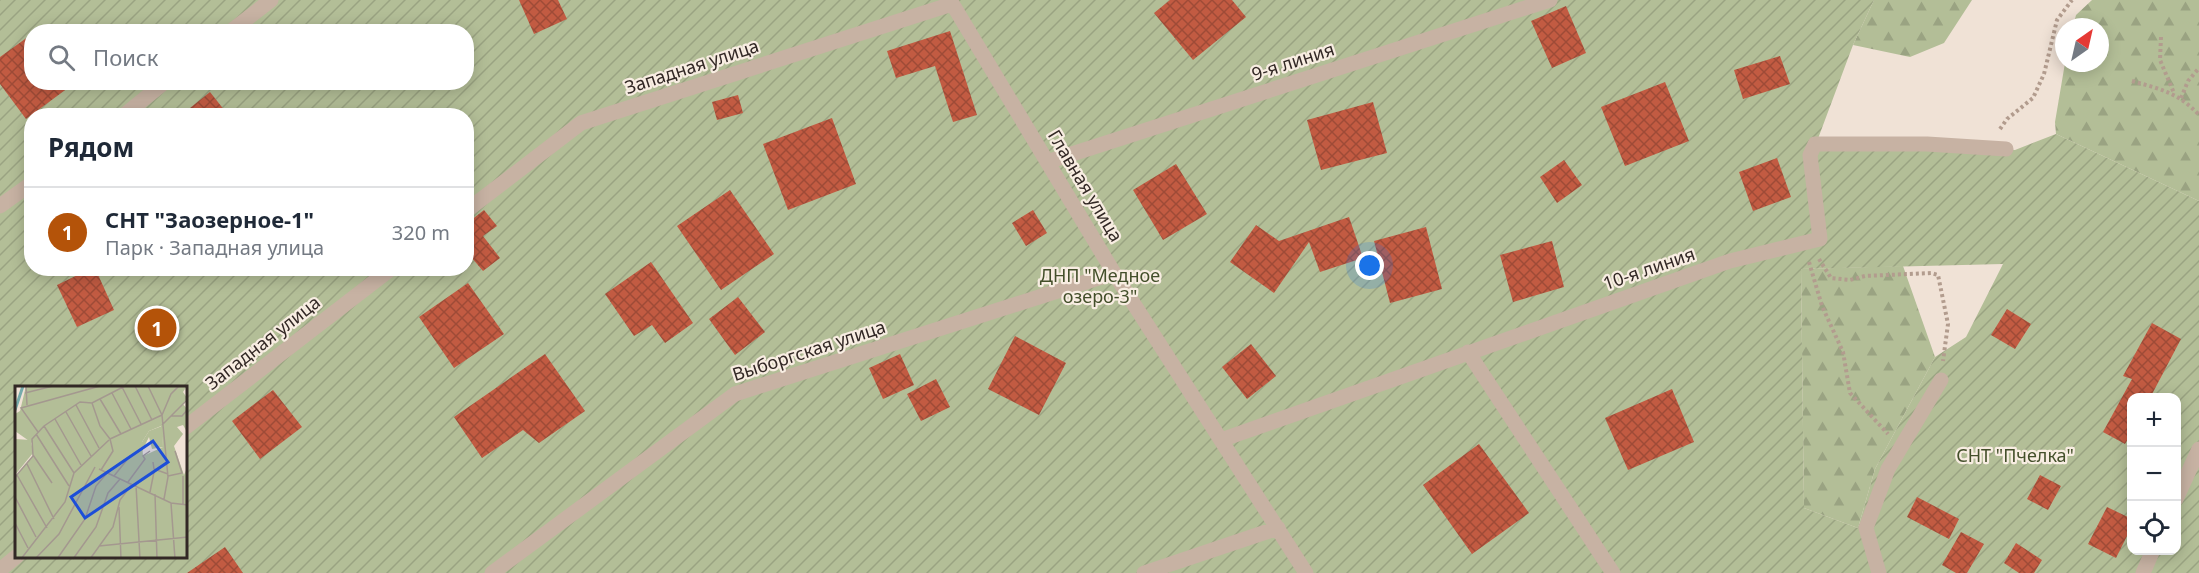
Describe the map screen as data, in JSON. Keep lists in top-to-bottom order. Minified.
{"streets":{"street":["9-я линия","Западная улица","Главная улица","10-я линия","Выборгская улица"]},"crossings":[["9-я линия","Главная улица"],["Западная улица","Главная улица"],["Главная улица","10-я линия"],["Главная улица","Выборгская улица"]],"parks":["ДНП \"Медное озеро-3\"","СНТ \"Пчелка\""],"north":"top right","page":{"search":"Поиск","heading":"Рядом","list":[{"mark":"1","name":"СНТ \"Заозерное-1\"","note":"Парк · Западная улица","value":"320 m"}],"pins":"1","map_buttons":["+","−"]}}
